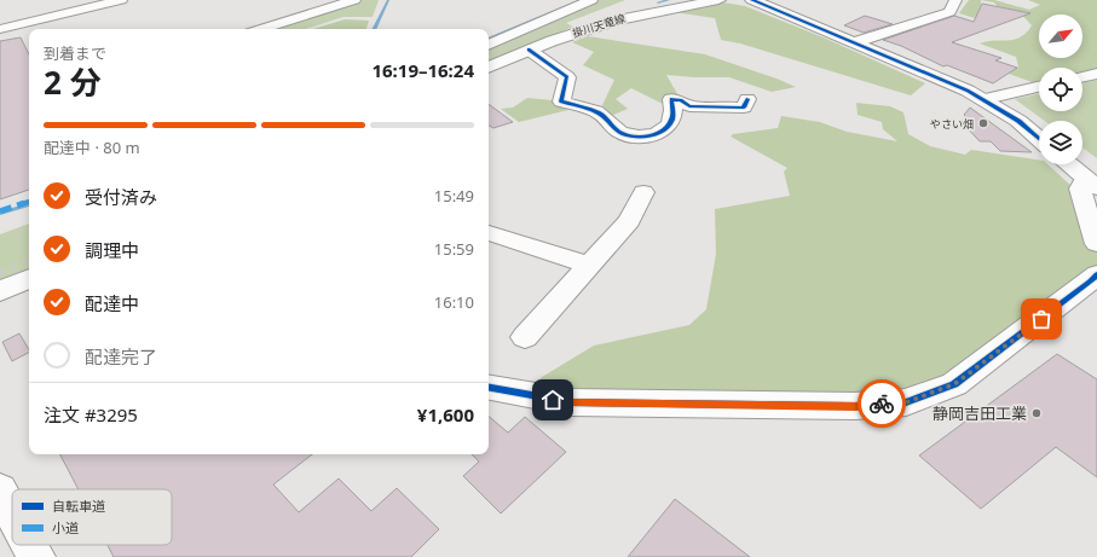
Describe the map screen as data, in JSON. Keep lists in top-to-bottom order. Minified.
{"streets":{"street":["掛川天竜線"]},"places":["やさい畑","静岡吉田工業"],"legend":["自転車道","小道"],"north":"top right","page":{"heading":["2 分","到着まで","16:19–16:24"],"panel":["注文 #3295","¥1,600"],"bar":"配達中 · 80 m","list":[["受付済み","15:49"],["調理中","15:59"],["配達中","16:10"],"配達完了"]}}
